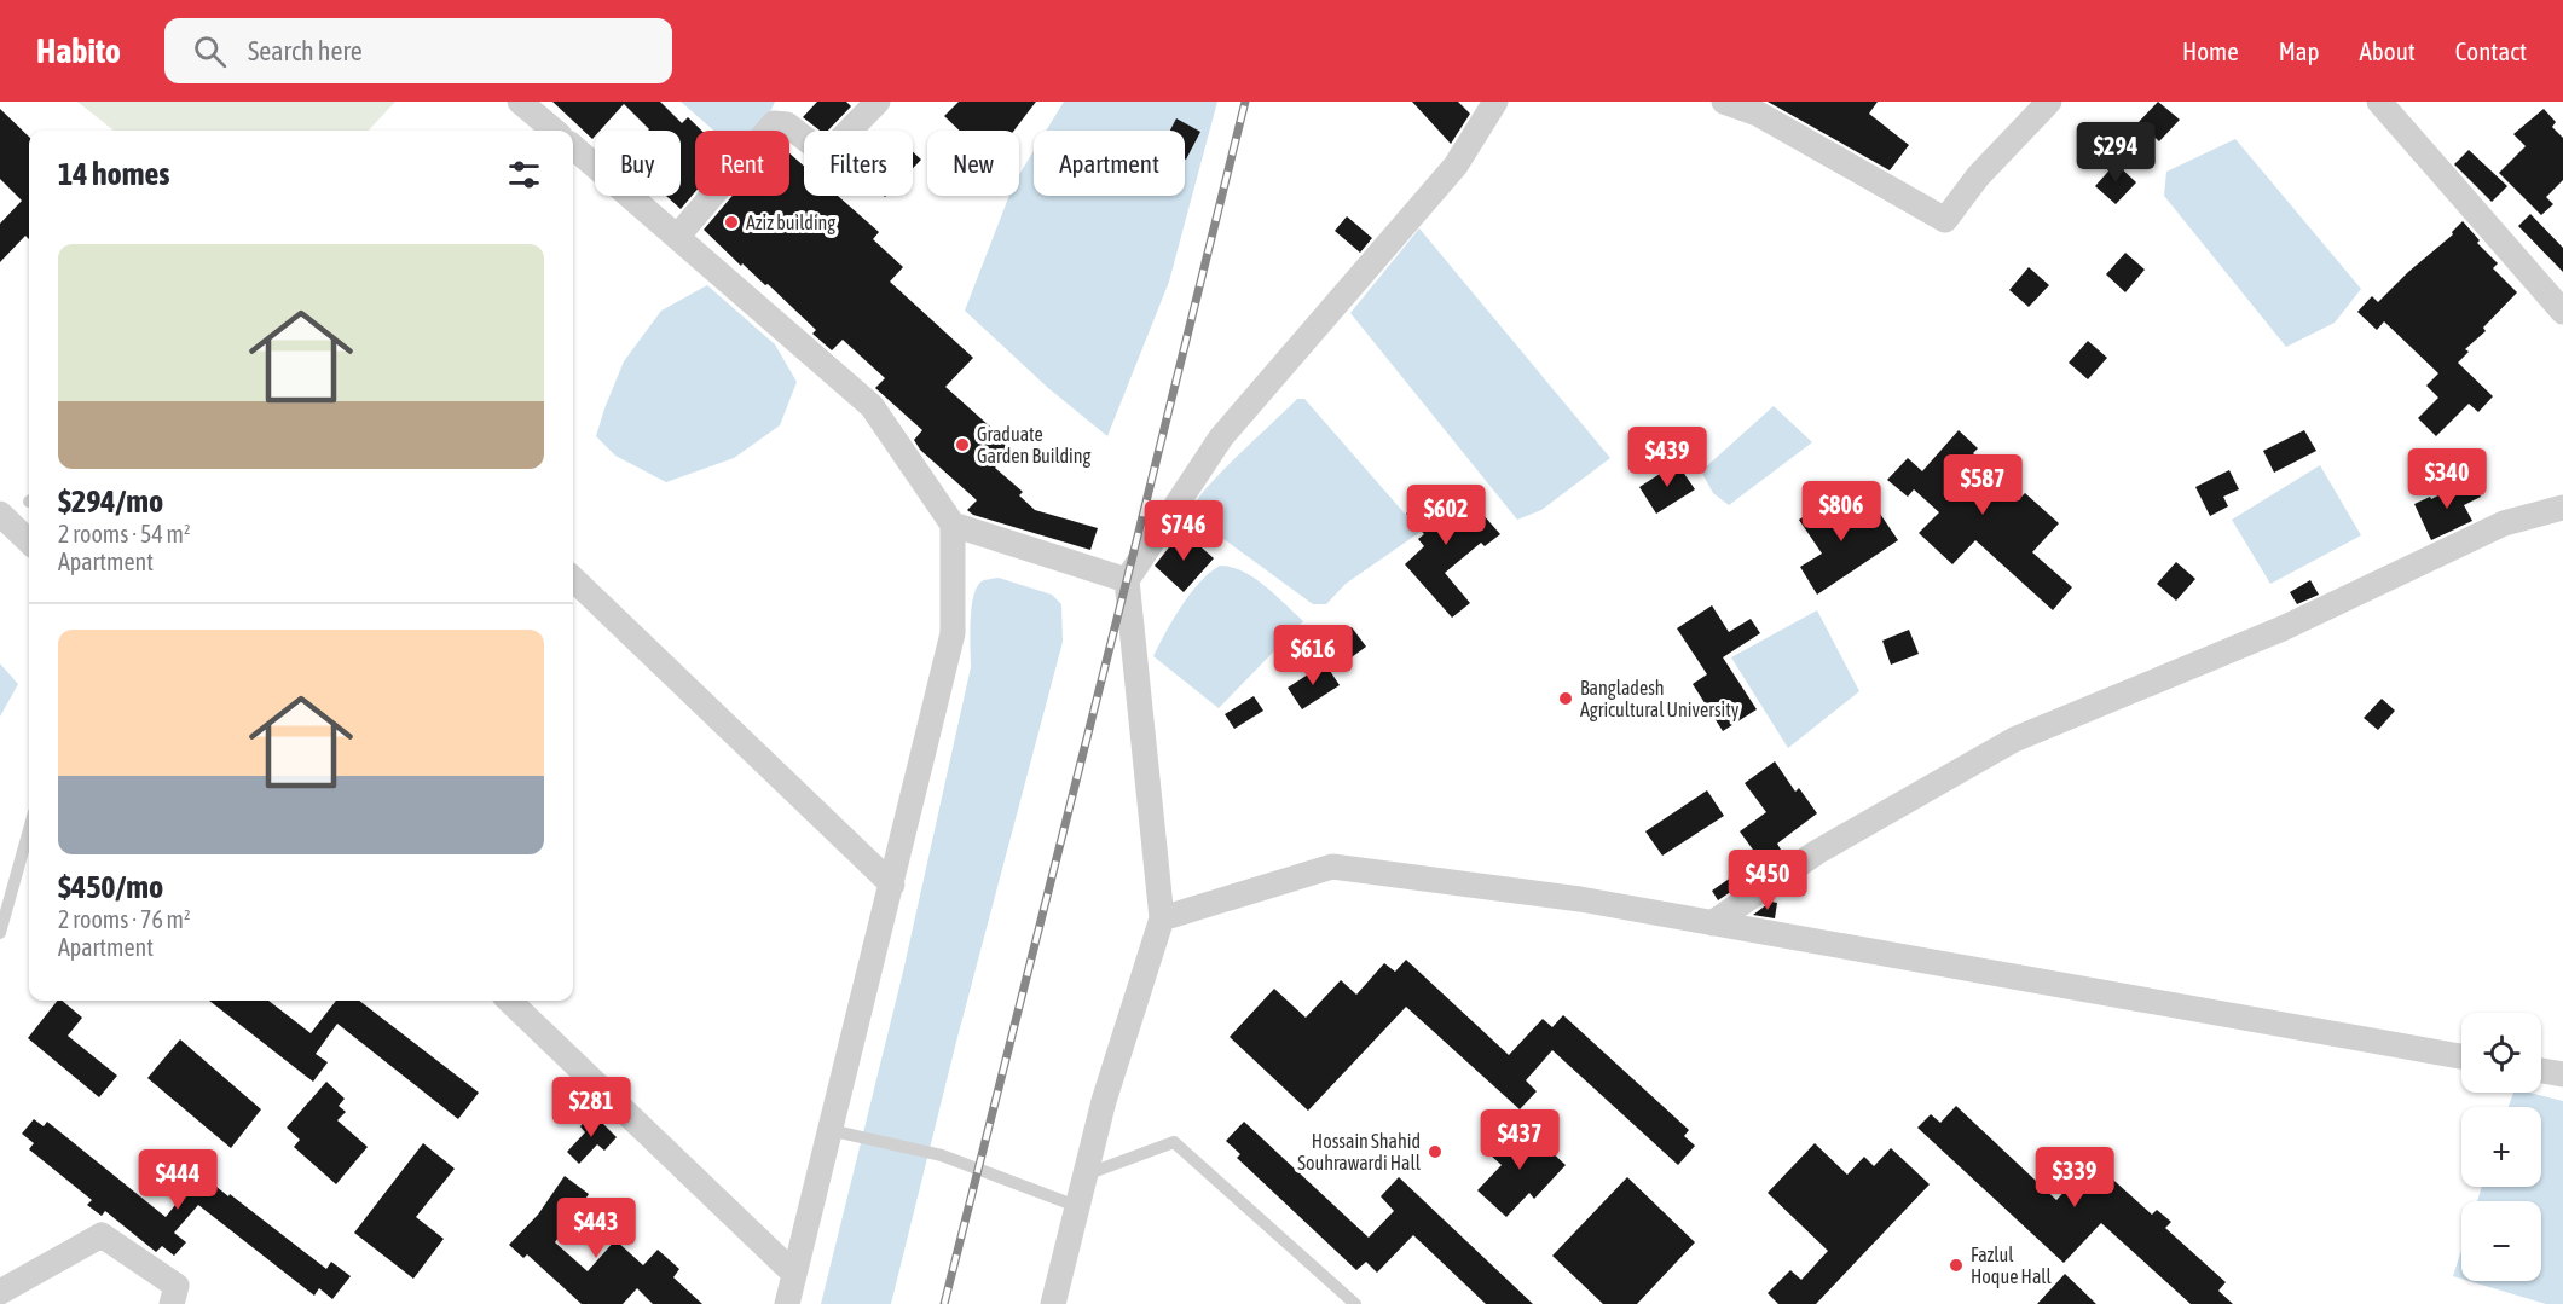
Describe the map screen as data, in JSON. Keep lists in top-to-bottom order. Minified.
{"places":["Aziz building","Graduate Garden Building","Bangladesh Agricultural University","Hossain Shahid Souhrawardi Hall","Fazlul Hoque Hall"],"page":{"header":"Habito","search":"Search here","nav":["Home","Map","About","Contact"],"price":["$294","$439","$340","$587","$806","$602","$746","$616","$450","$281","$437","$339","$444","$443"],"chip":["Buy","Rent","Filters","New","Apartment"],"heading":"14 homes","list":[{"name":"$294/mo","note":"2 rooms · 54 m² · Apartment"},{"name":"$450/mo","note":"2 rooms · 76 m² · Apartment"}],"map_buttons":["+","−"]}}
